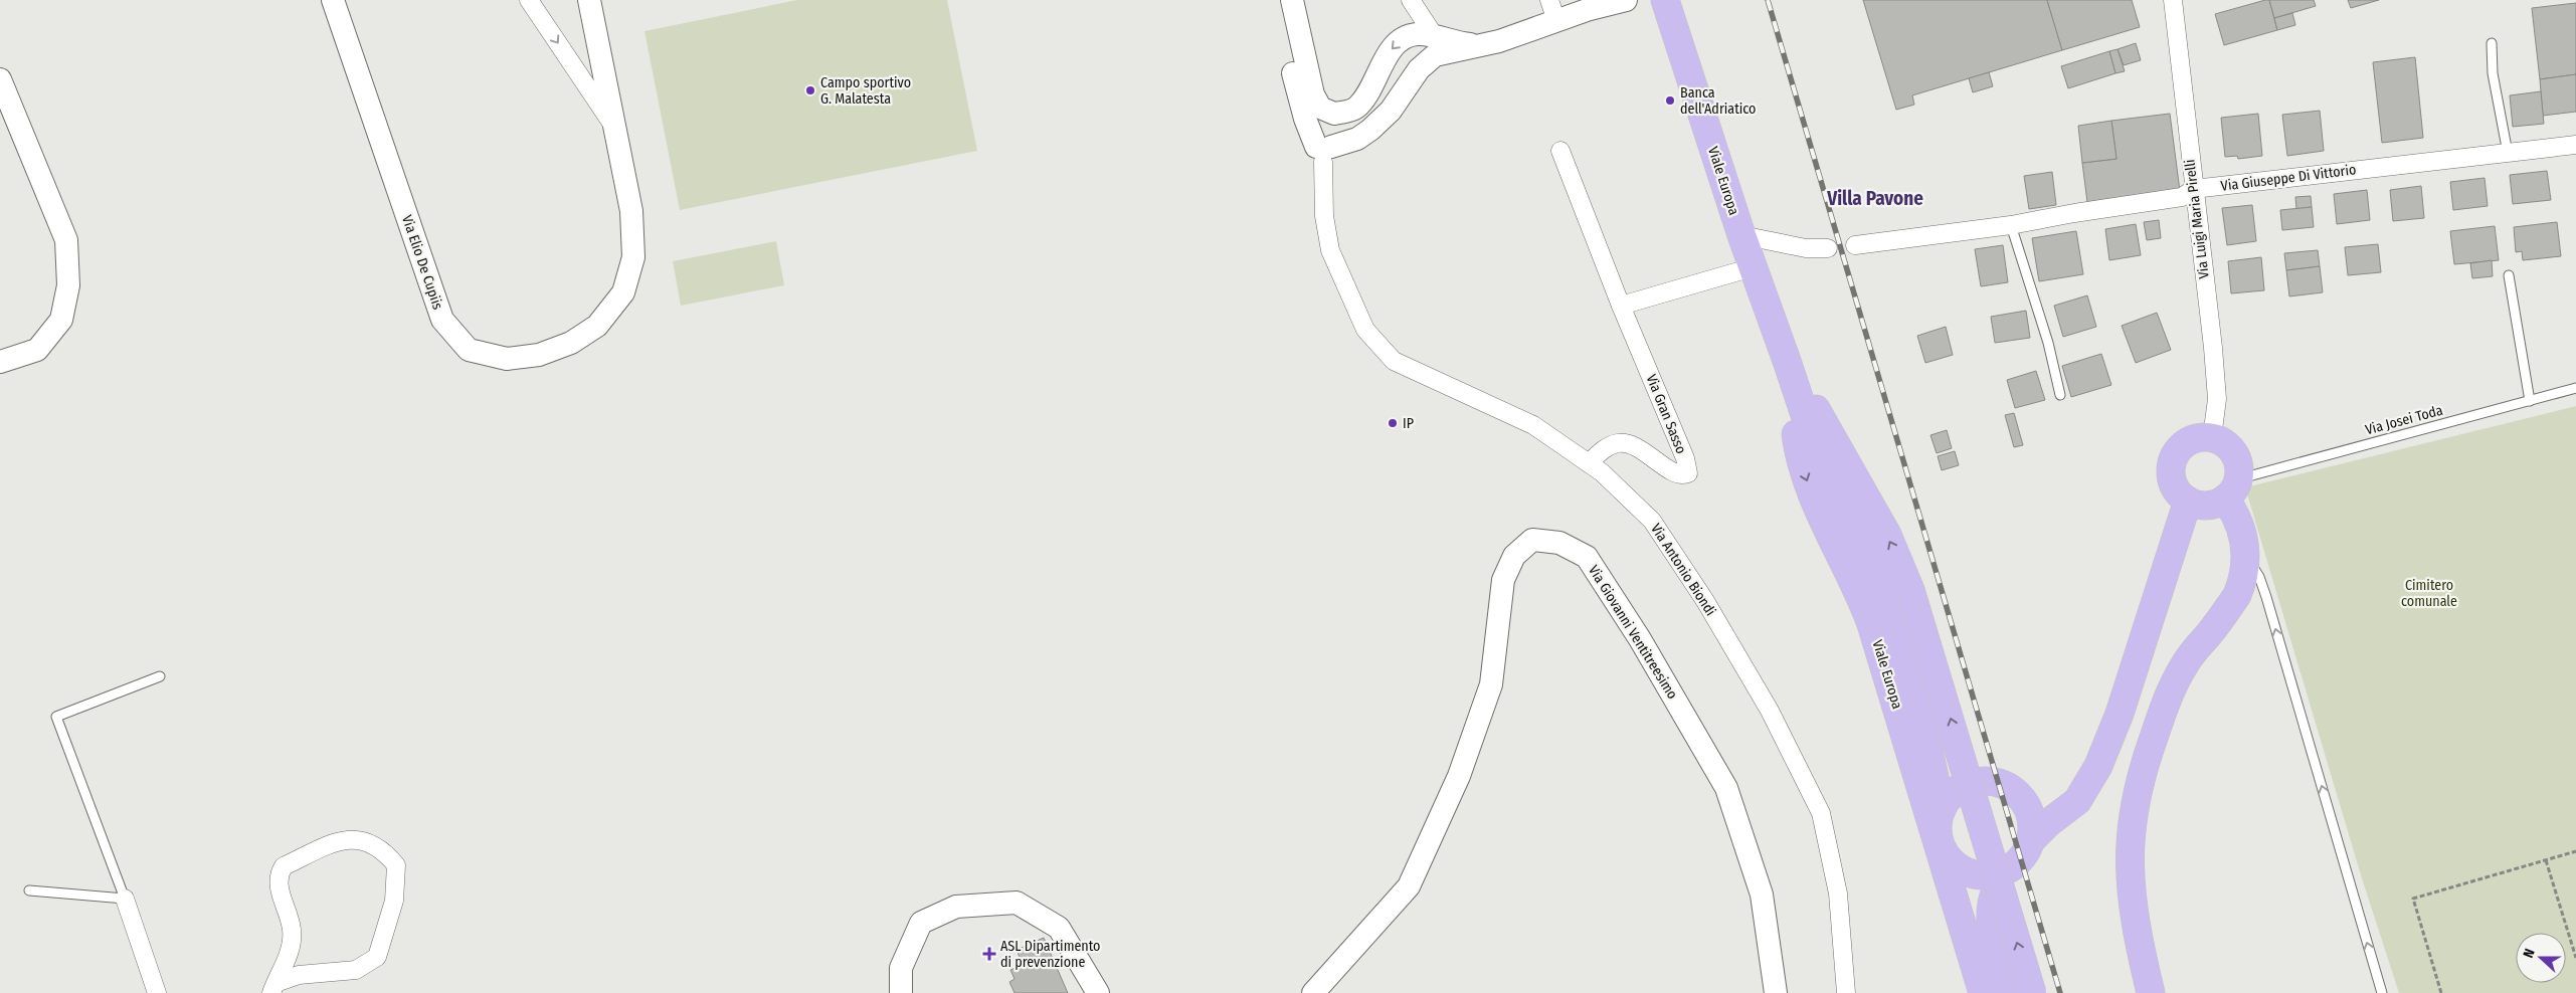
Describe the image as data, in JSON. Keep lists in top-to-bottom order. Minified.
{"streets":{"main road":["Viale Europa"],"street":["Via Giuseppe Di Vittorio","Via Luigi Maria Pirelli","Via Elio De Cupiis","Via Gran Sasso","Via Antonio Biondi","Via Giovanni Ventitreesimo"],"lane":["Via Josei Toda"]},"crossings":[["Via Giuseppe Di Vittorio","Via Luigi Maria Pirelli"],["Via Luigi Maria Pirelli","Via Josei Toda"],["Via Gran Sasso","Via Antonio Biondi"]],"districts":["Villa Pavone"],"parks":["Cimitero comunale"],"places":{"other":["Campo sportivo G. Malatesta","Banca dell'Adriatico","IP"],"health":["ASL Dipartimento di prevenzione"]},"north":"left"}
